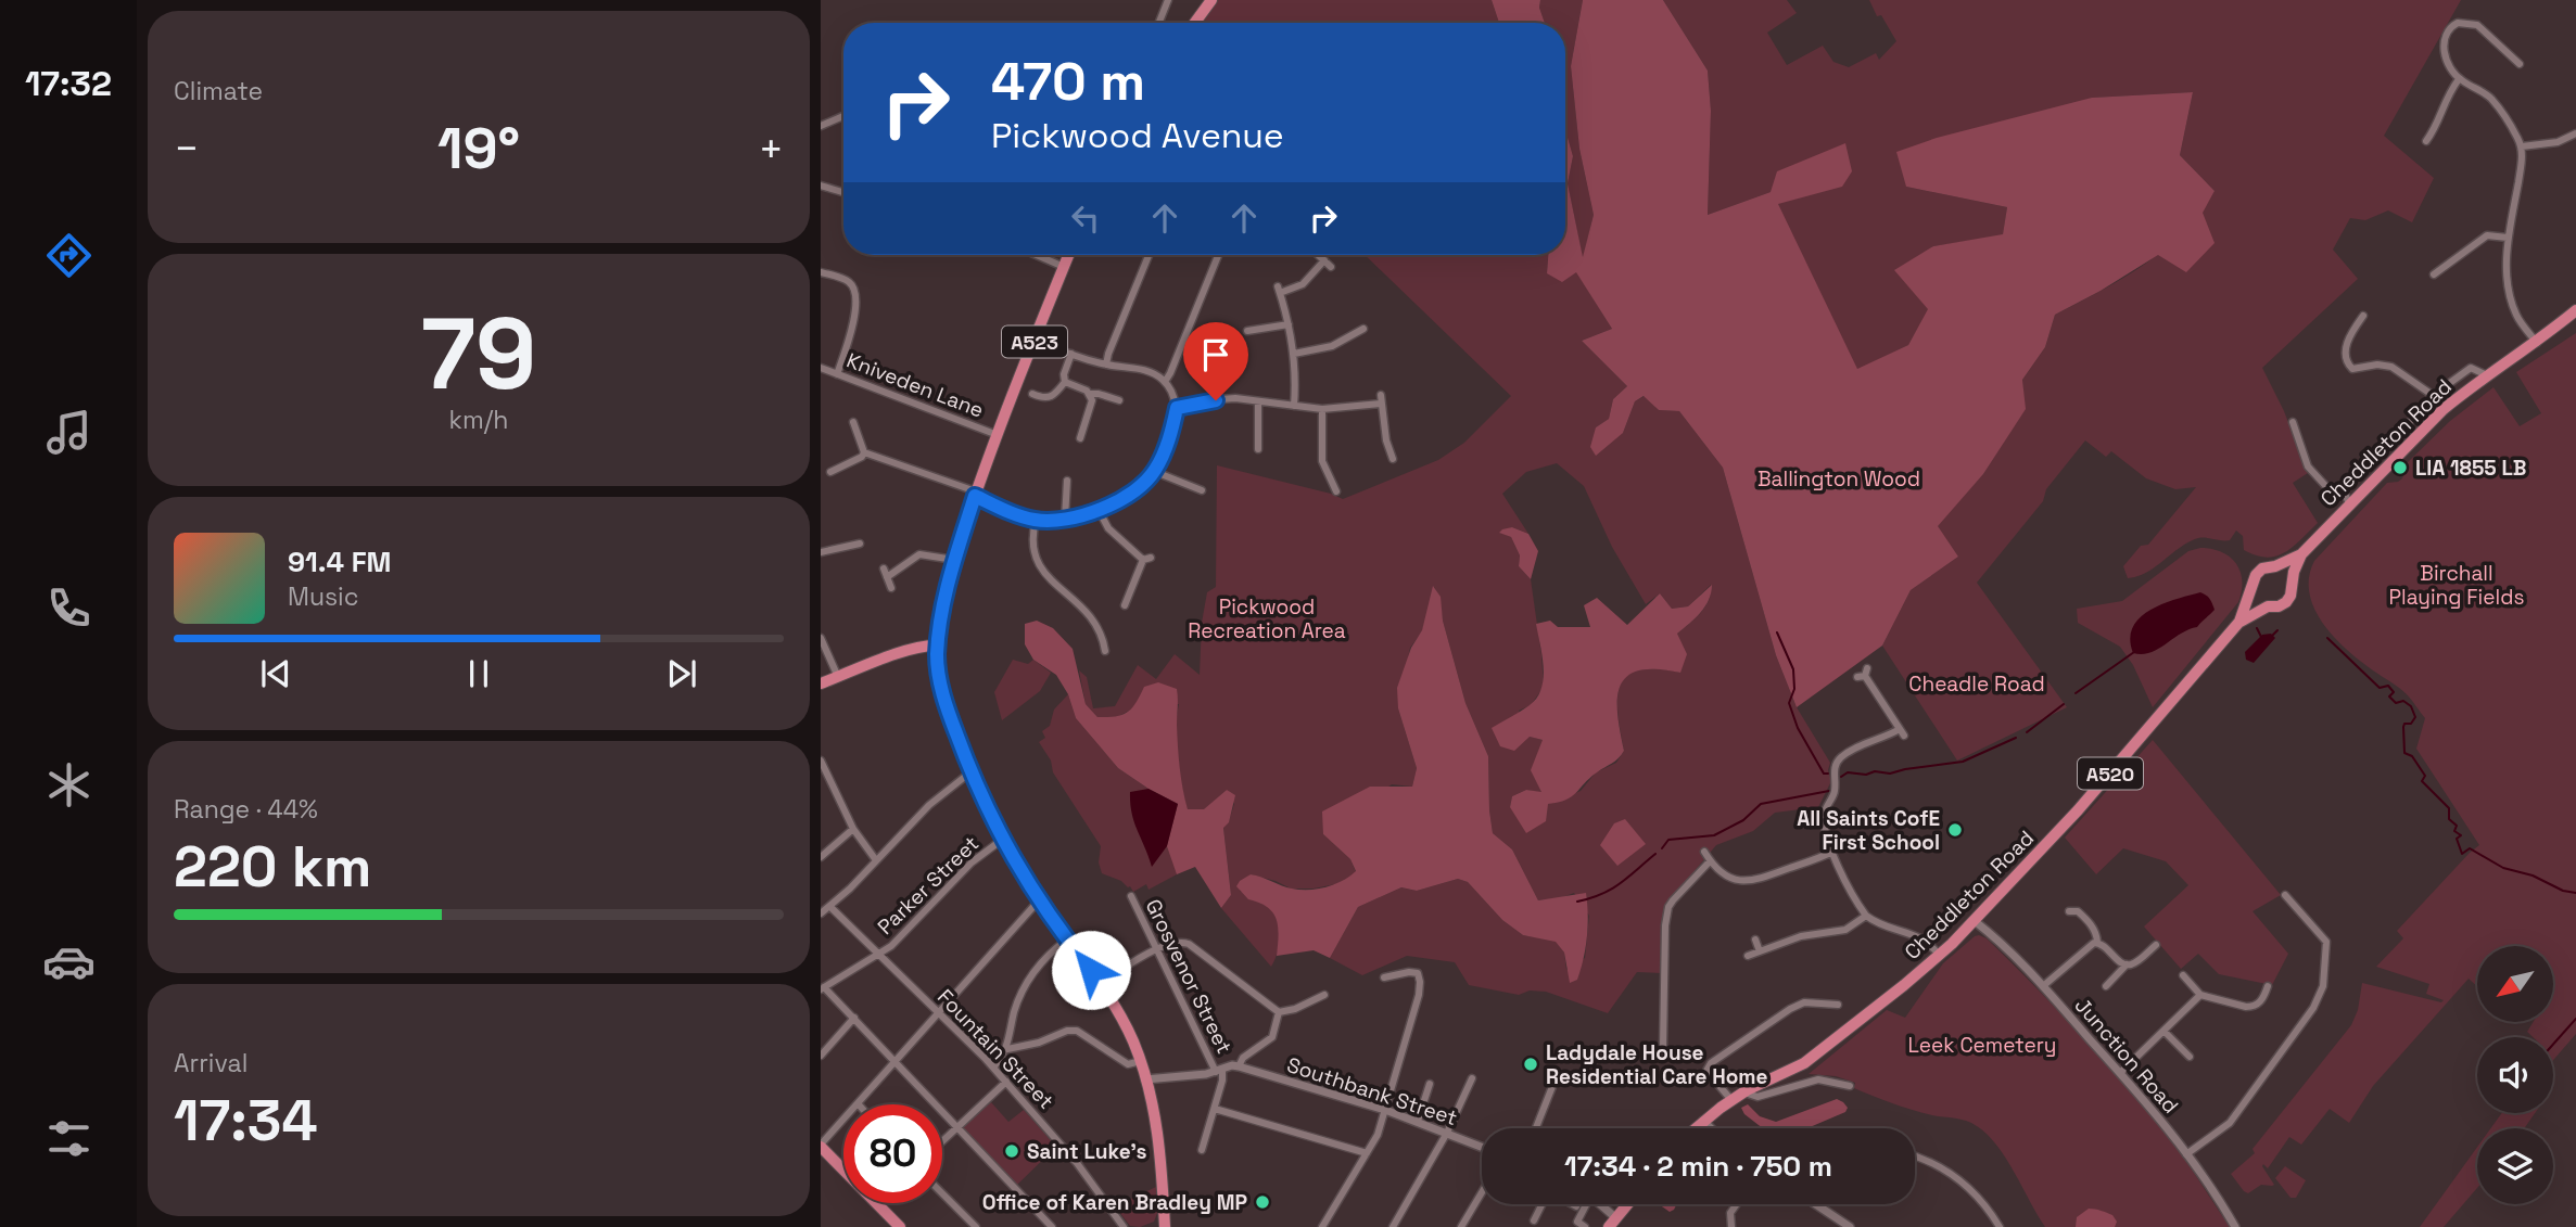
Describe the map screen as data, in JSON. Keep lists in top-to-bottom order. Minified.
{"streets":{"highway":["A523","Cheddleton Road","A520"],"street":["Kniveden Lane","Parker Street","Grosvenor Street","Fountain Street","Junction Road","Southbank Street"]},"crossings":[["A523","Kniveden Lane"],["A523","Parker Street"],["Cheddleton Road","Junction Road"],["Parker Street","Fountain Street"]],"parks":["Ballington Wood","Birchall Playing Fields","Pickwood Recreation Area","Cheadle Road","Leek Cemetery"],"places":["LIA 1855 LB","All Saints CofE First School","Ladydale House Residential Care Home","Saint Luke's","Office of Karen Bradley MP"],"north":"bottom left","page":{"tabs":"17:32","tile":["Climate",["79","km/h"],["Range · 44%","220 km"],["Arrival","17:34"]],"turn":["470 m","Pickwood Avenue"],"heat":["−","19°","+"],"song":["91.4 FM","Music"],"limit":"80","trip":"17:34 · 2 min · 750 m"}}
